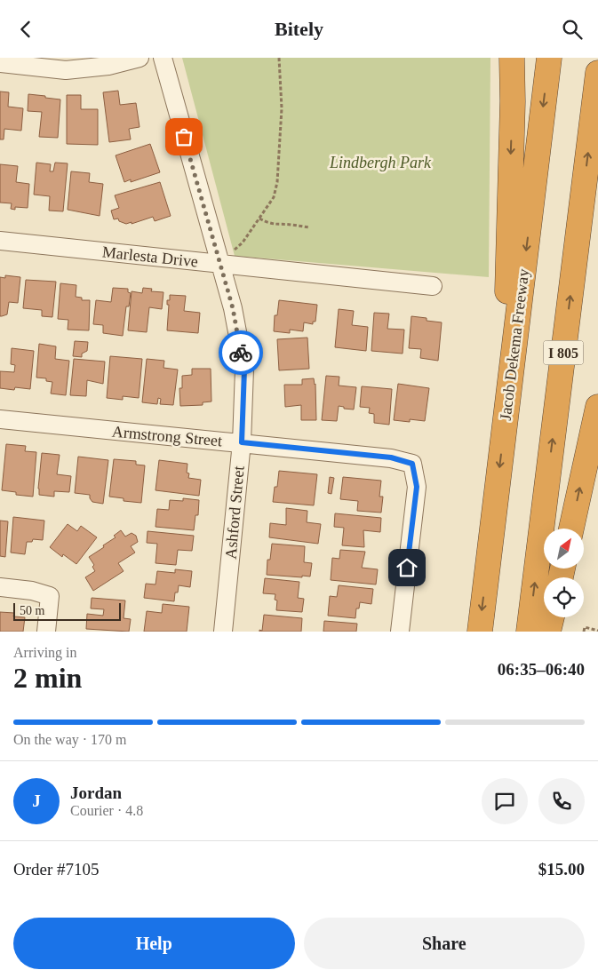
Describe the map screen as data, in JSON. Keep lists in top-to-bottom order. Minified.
{"streets":{"highway":["Jacob Dekema Freeway","I 805"],"street":["Marlesta Drive","Armstrong Street","Ashford Street"]},"crossings":[["Marlesta Drive","Ashford Street"],["Armstrong Street","Ashford Street"]],"parks":["Lindbergh Park"],"scale_bar":"50 m","north":"top right","page":{"header":"Bitely","scale":"50 m","heading":["2 min","Arriving in","06:35–06:40"],"panel":["Jordan","Courier · 4.8","Order #7105","$15.00"],"bar":"On the way · 170 m","round":"J","buttons":["Help","Share"]}}
